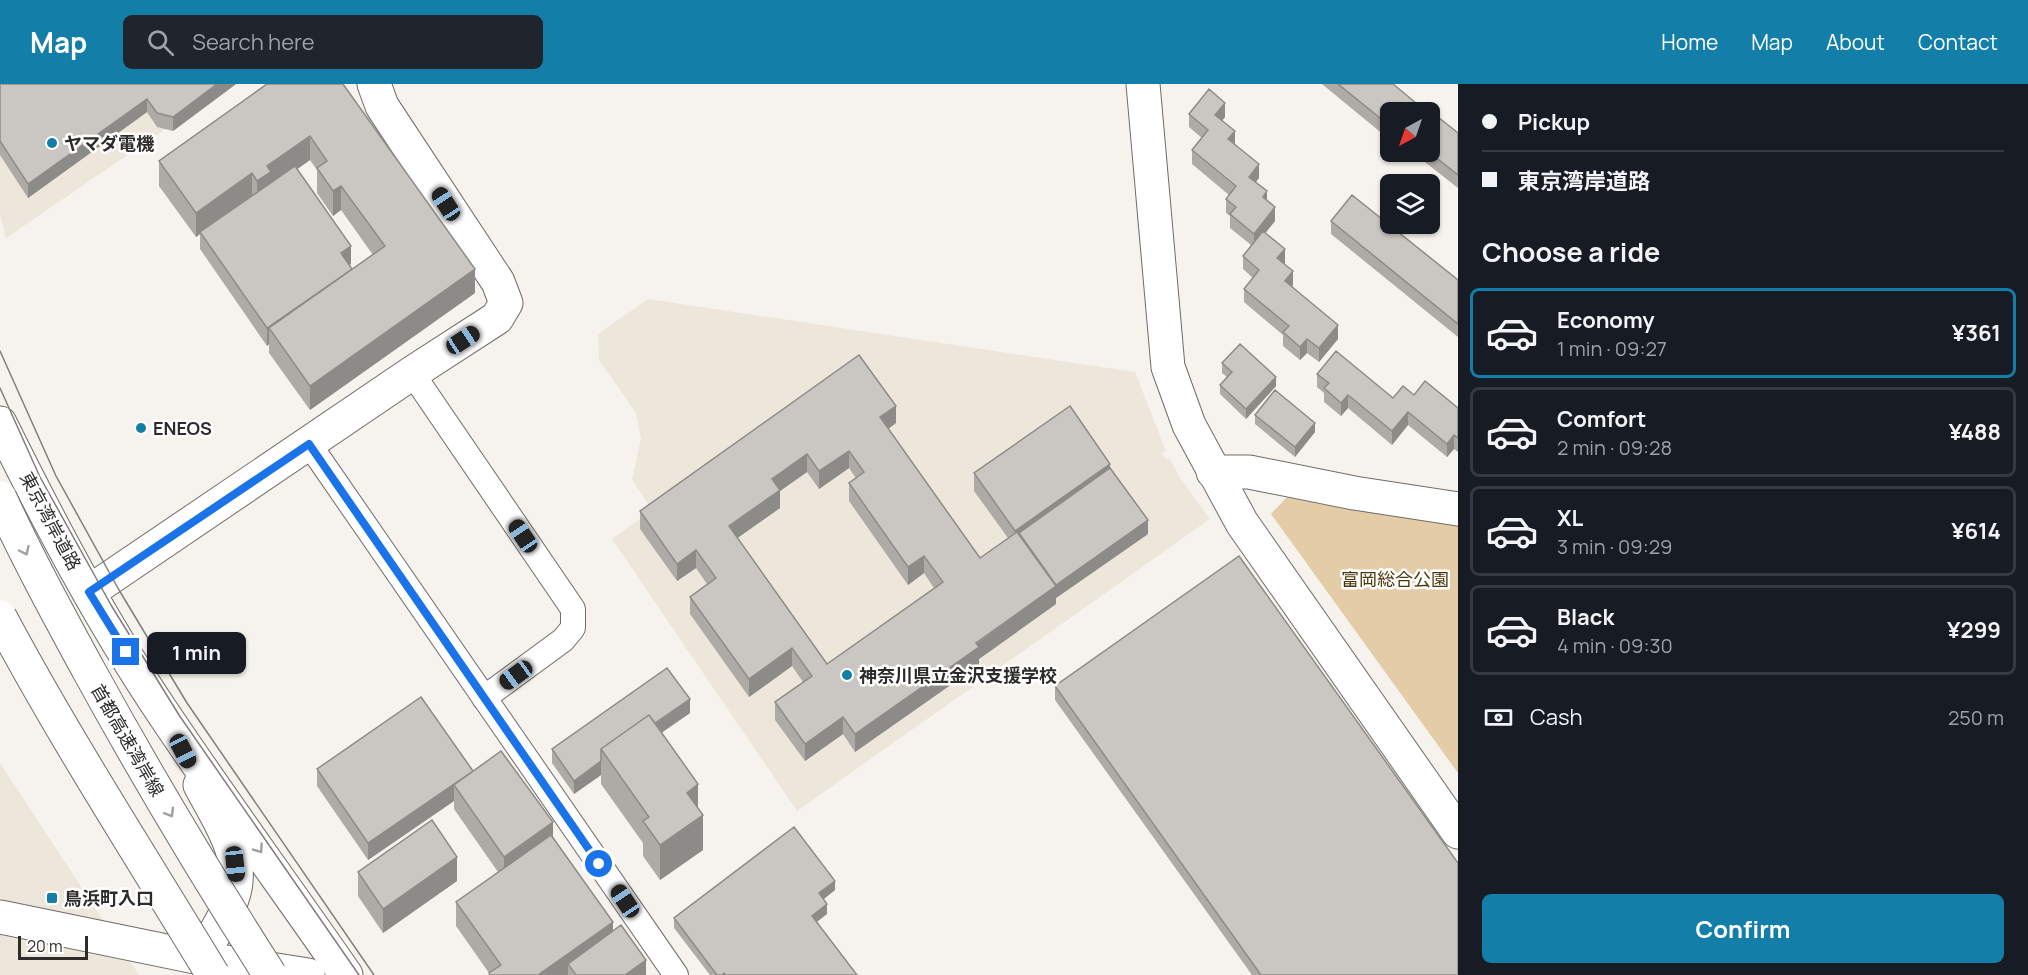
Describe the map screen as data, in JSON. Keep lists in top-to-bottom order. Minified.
{"streets":{"main road":["東京湾岸道路","首都高速湾岸線"]},"parks":["富岡総合公園"],"places":{"other":["ヤマダ電機","ENEOS","神奈川県立金沢支援学校"],"transit":["鳥浜町入口"]},"scale_bar":"20 m","north":"bottom left","page":{"header":"Map","search":"Search here","nav":["Home","Map","About","Contact"],"banner":["Pickup","東京湾岸道路"],"heading":"Choose a ride","list":[{"name":"Economy","note":"1 min · 09:27","value":"¥361"},{"name":"Comfort","note":"2 min · 09:28","value":"¥488"},{"name":"XL","note":"3 min · 09:29","value":"¥614"},{"name":"Black","note":"4 min · 09:30","value":"¥299"}],"bubble":"1 min","pay":["Cash","250 m"],"buttons":"Confirm","scale":"20 m"}}
